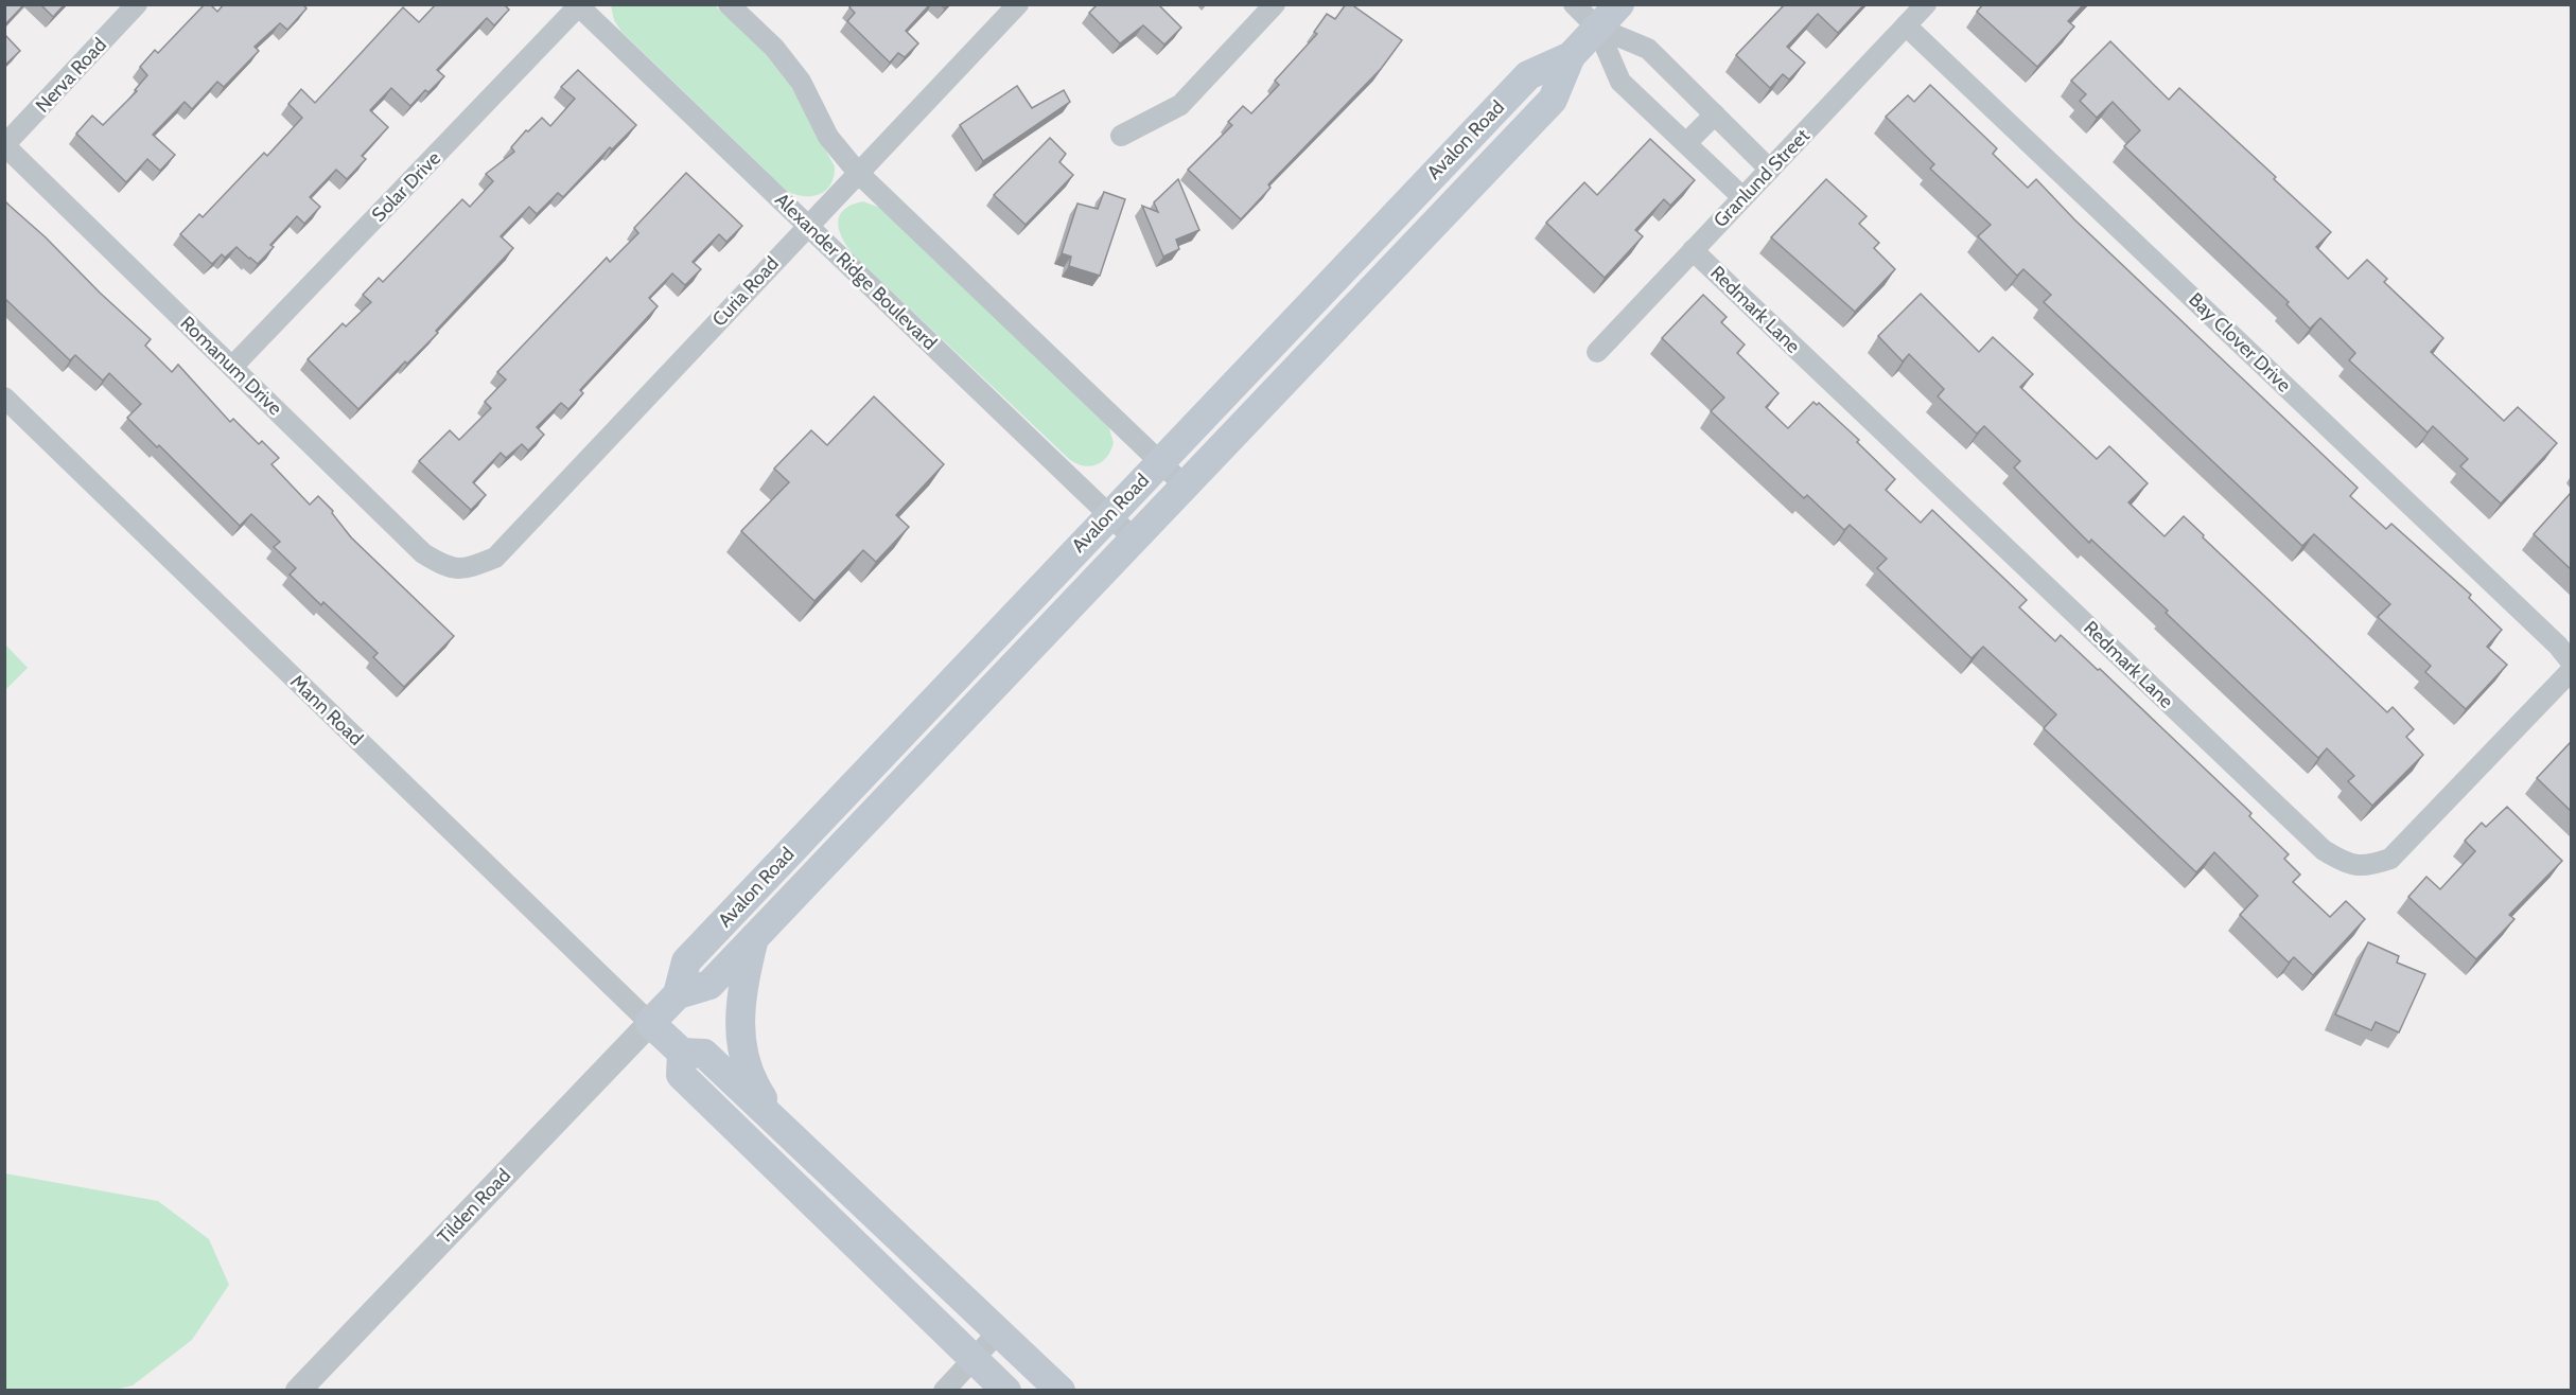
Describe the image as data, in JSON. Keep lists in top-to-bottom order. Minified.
{"streets":{"main road":["Avalon Road"],"street":["Nerva Road","Granlund Street","Solar Drive","Alexander Ridge Boulevard","Curia Road","Redmark Lane","Bay Clover Drive","Romanum Drive","Mann Road","Tilden Road"]},"crossings":[["Nerva Road","Romanum Drive"],["Avalon Road","Alexander Ridge Boulevard"],["Avalon Road","Mann Road"],["Avalon Road","Tilden Road"],["Granlund Street","Redmark Lane"],["Granlund Street","Bay Clover Drive"],["Solar Drive","Alexander Ridge Boulevard"],["Solar Drive","Romanum Drive"],["Alexander Ridge Boulevard","Curia Road"],["Curia Road","Romanum Drive"],["Mann Road","Tilden Road"]]}
